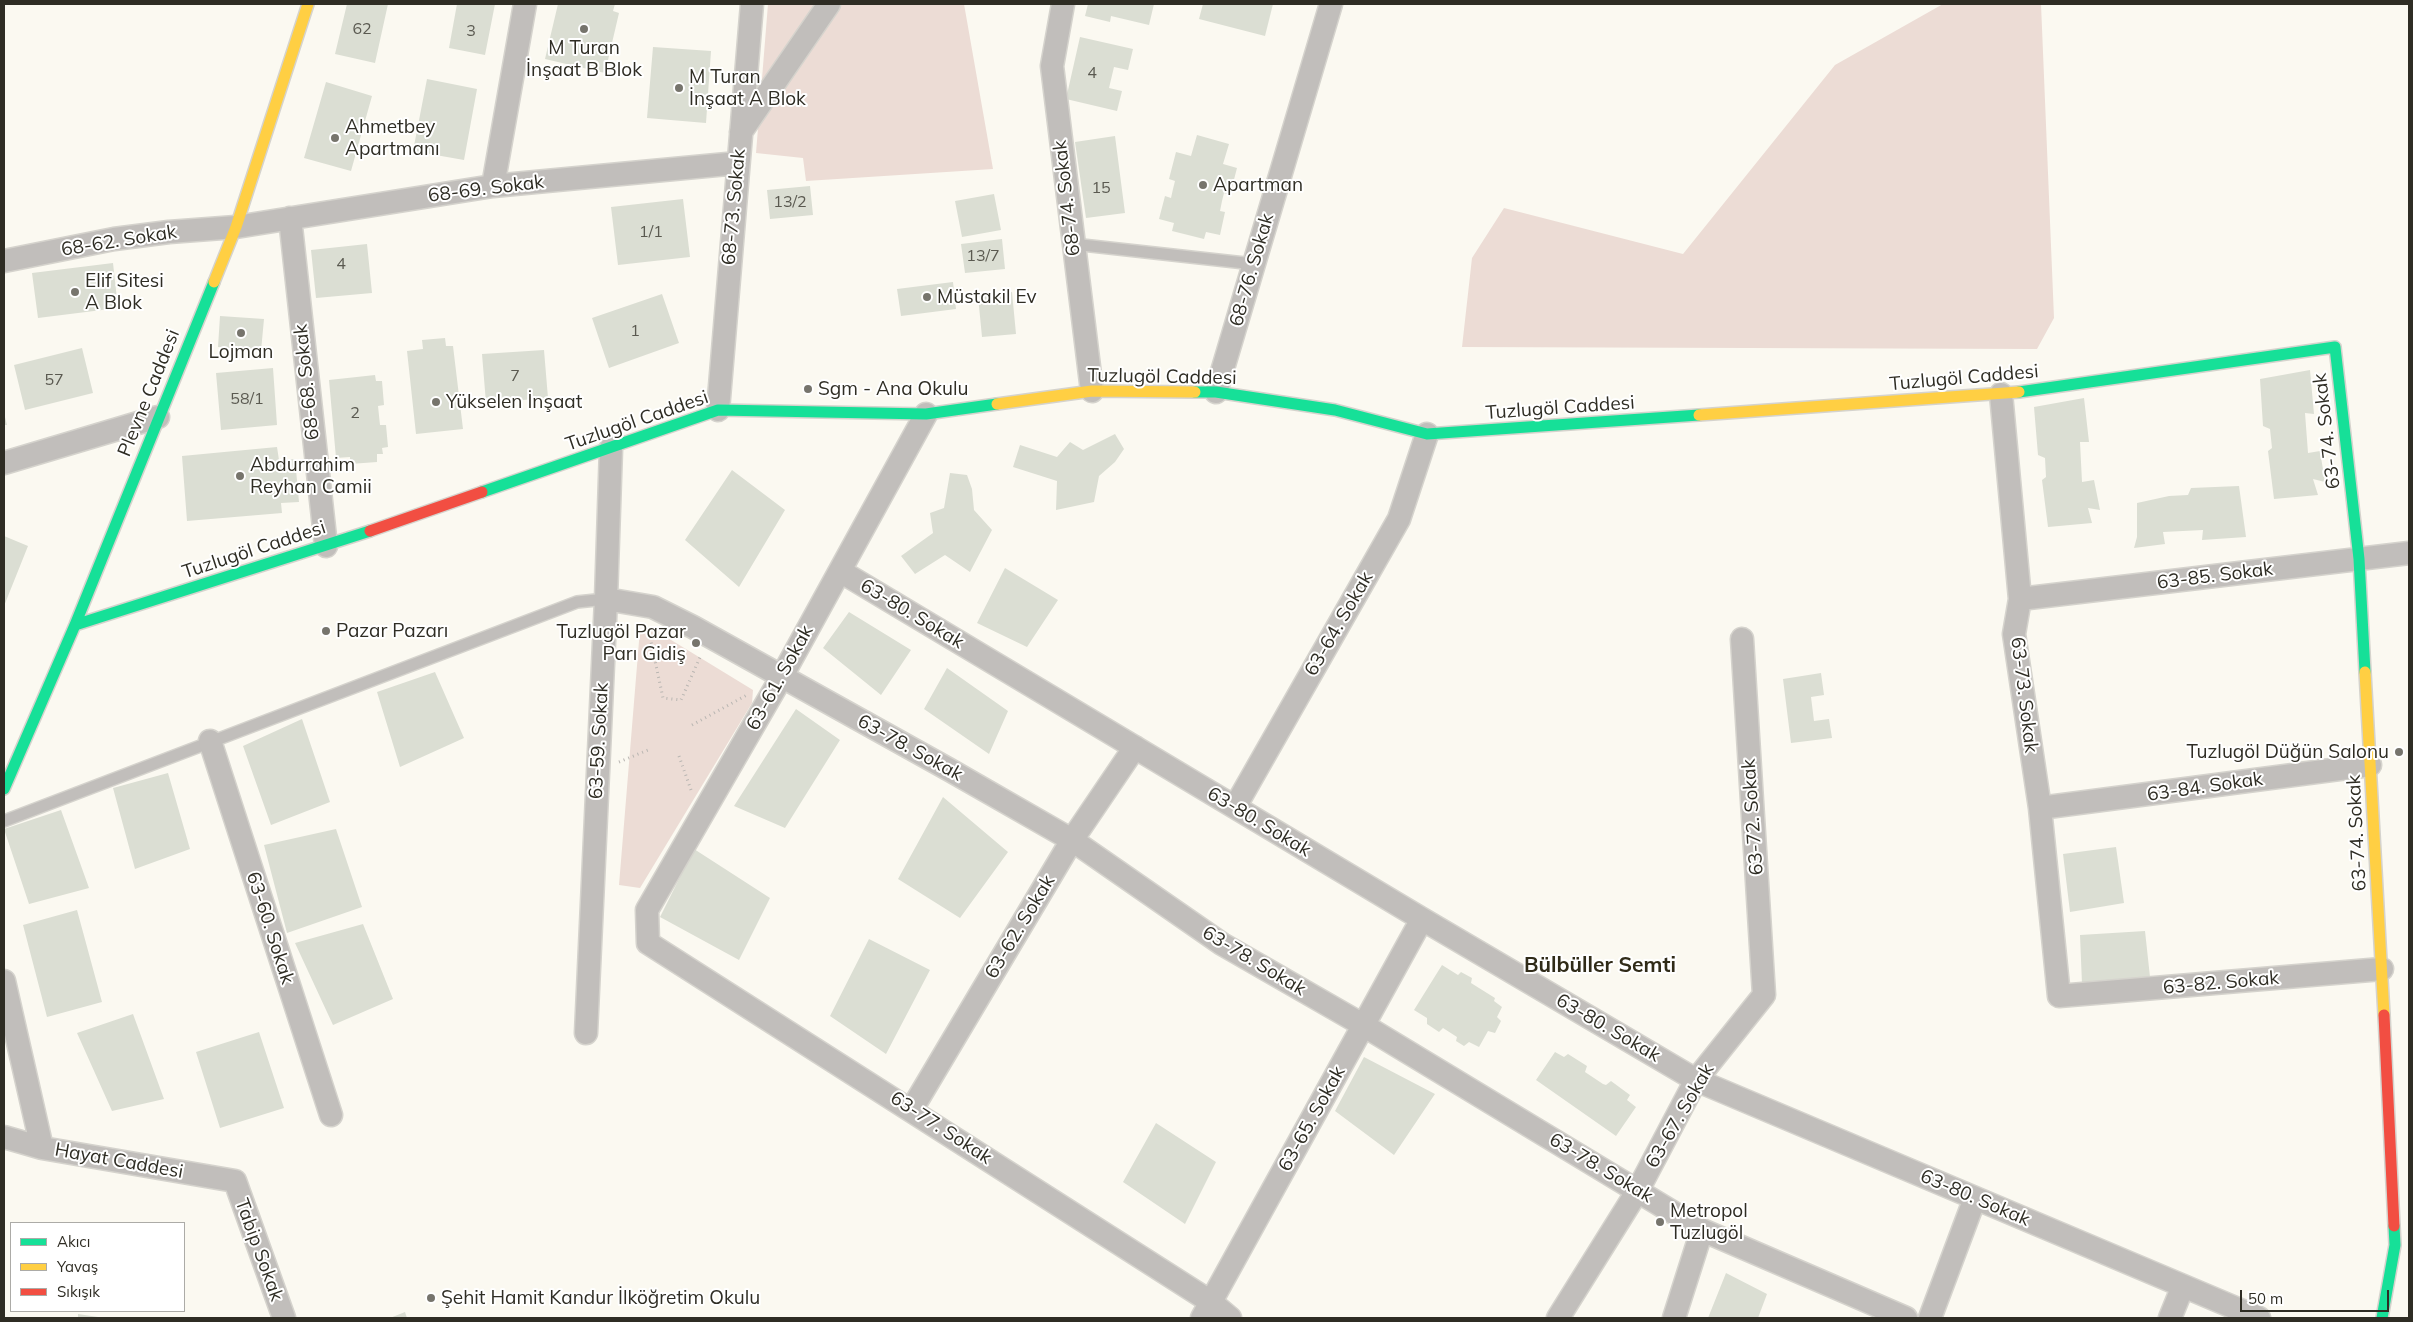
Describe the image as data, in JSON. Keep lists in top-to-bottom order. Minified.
{"streets":{"street":["68-69. Sokak","68-74. Sokak","68-73. Sokak","68-62. Sokak","68-76. Sokak","Tuzlugöl Caddesi","68-68. Sokak","Plevne Caddesi","63-74. Sokak","63-85. Sokak","63-80. Sokak","63-64. Sokak","63-61. Sokak","63-73. Sokak","63-59. Sokak","63-78. Sokak","63-84. Sokak","63-72. Sokak","63-62. Sokak","63-60. Sokak","63-82. Sokak","63-67. Sokak","63-65. Sokak","63-77. Sokak","Hayat Caddesi","Tabip Sokak"]},"crossings":[["68-69. Sokak","68-73. Sokak"],["68-69. Sokak","68-62. Sokak"],["68-69. Sokak","68-68. Sokak"],["68-69. Sokak","Plevne Caddesi"],["68-74. Sokak","Tuzlugöl Caddesi"],["68-73. Sokak","Tuzlugöl Caddesi"],["68-62. Sokak","Plevne Caddesi"],["68-76. Sokak","Tuzlugöl Caddesi"],["Tuzlugöl Caddesi","68-68. Sokak"],["Tuzlugöl Caddesi","Plevne Caddesi"],["Tuzlugöl Caddesi","63-74. Sokak"],["Tuzlugöl Caddesi","63-64. Sokak"],["Tuzlugöl Caddesi","63-61. Sokak"],["Tuzlugöl Caddesi","63-73. Sokak"],["Tuzlugöl Caddesi","63-59. Sokak"],["63-74. Sokak","63-85. Sokak"],["63-74. Sokak","63-84. Sokak"],["63-74. Sokak","63-82. Sokak"],["63-85. Sokak","63-73. Sokak"],["63-80. Sokak","63-64. Sokak"],["63-80. Sokak","63-61. Sokak"],["63-80. Sokak","63-62. Sokak"],["63-80. Sokak","63-67. Sokak"],["63-80. Sokak","63-65. Sokak"],["63-61. Sokak","63-78. Sokak"],["63-61. Sokak","63-77. Sokak"],["63-73. Sokak","63-84. Sokak"],["63-73. Sokak","63-82. Sokak"],["63-59. Sokak","63-78. Sokak"],["63-78. Sokak","63-62. Sokak"],["63-78. Sokak","63-67. Sokak"],["63-78. Sokak","63-65. Sokak"],["63-72. Sokak","63-67. Sokak"],["63-62. Sokak","63-77. Sokak"],["63-65. Sokak","63-77. Sokak"],["Hayat Caddesi","Tabip Sokak"]],"districts":["Bülbüller Semti"],"places":["M Turan İnşaat B Blok","M Turan İnşaat A Blok","Ahmetbey Apartmanı","Apartman","Elif Sitesi A Blok","Müstakil Ev","Lojman","Sgm - Ana Okulu","Yükselen İnşaat","Abdurrahim Reyhan Camii","Pazar Pazarı","Tuzlugöl Pazar Parı Gidiş","Tuzlugöl Düğün Salonu","Metropol Tuzlugöl","Şehit Hamit Kandur İlköğretim Okulu"],"house_numbers":["62","3","4","15","13/2","1/1","13/7","4","1","7","57","58/1","2"],"legend":["Akıcı","Yavaş","Sıkışık"],"scale_bar":"50 m"}
